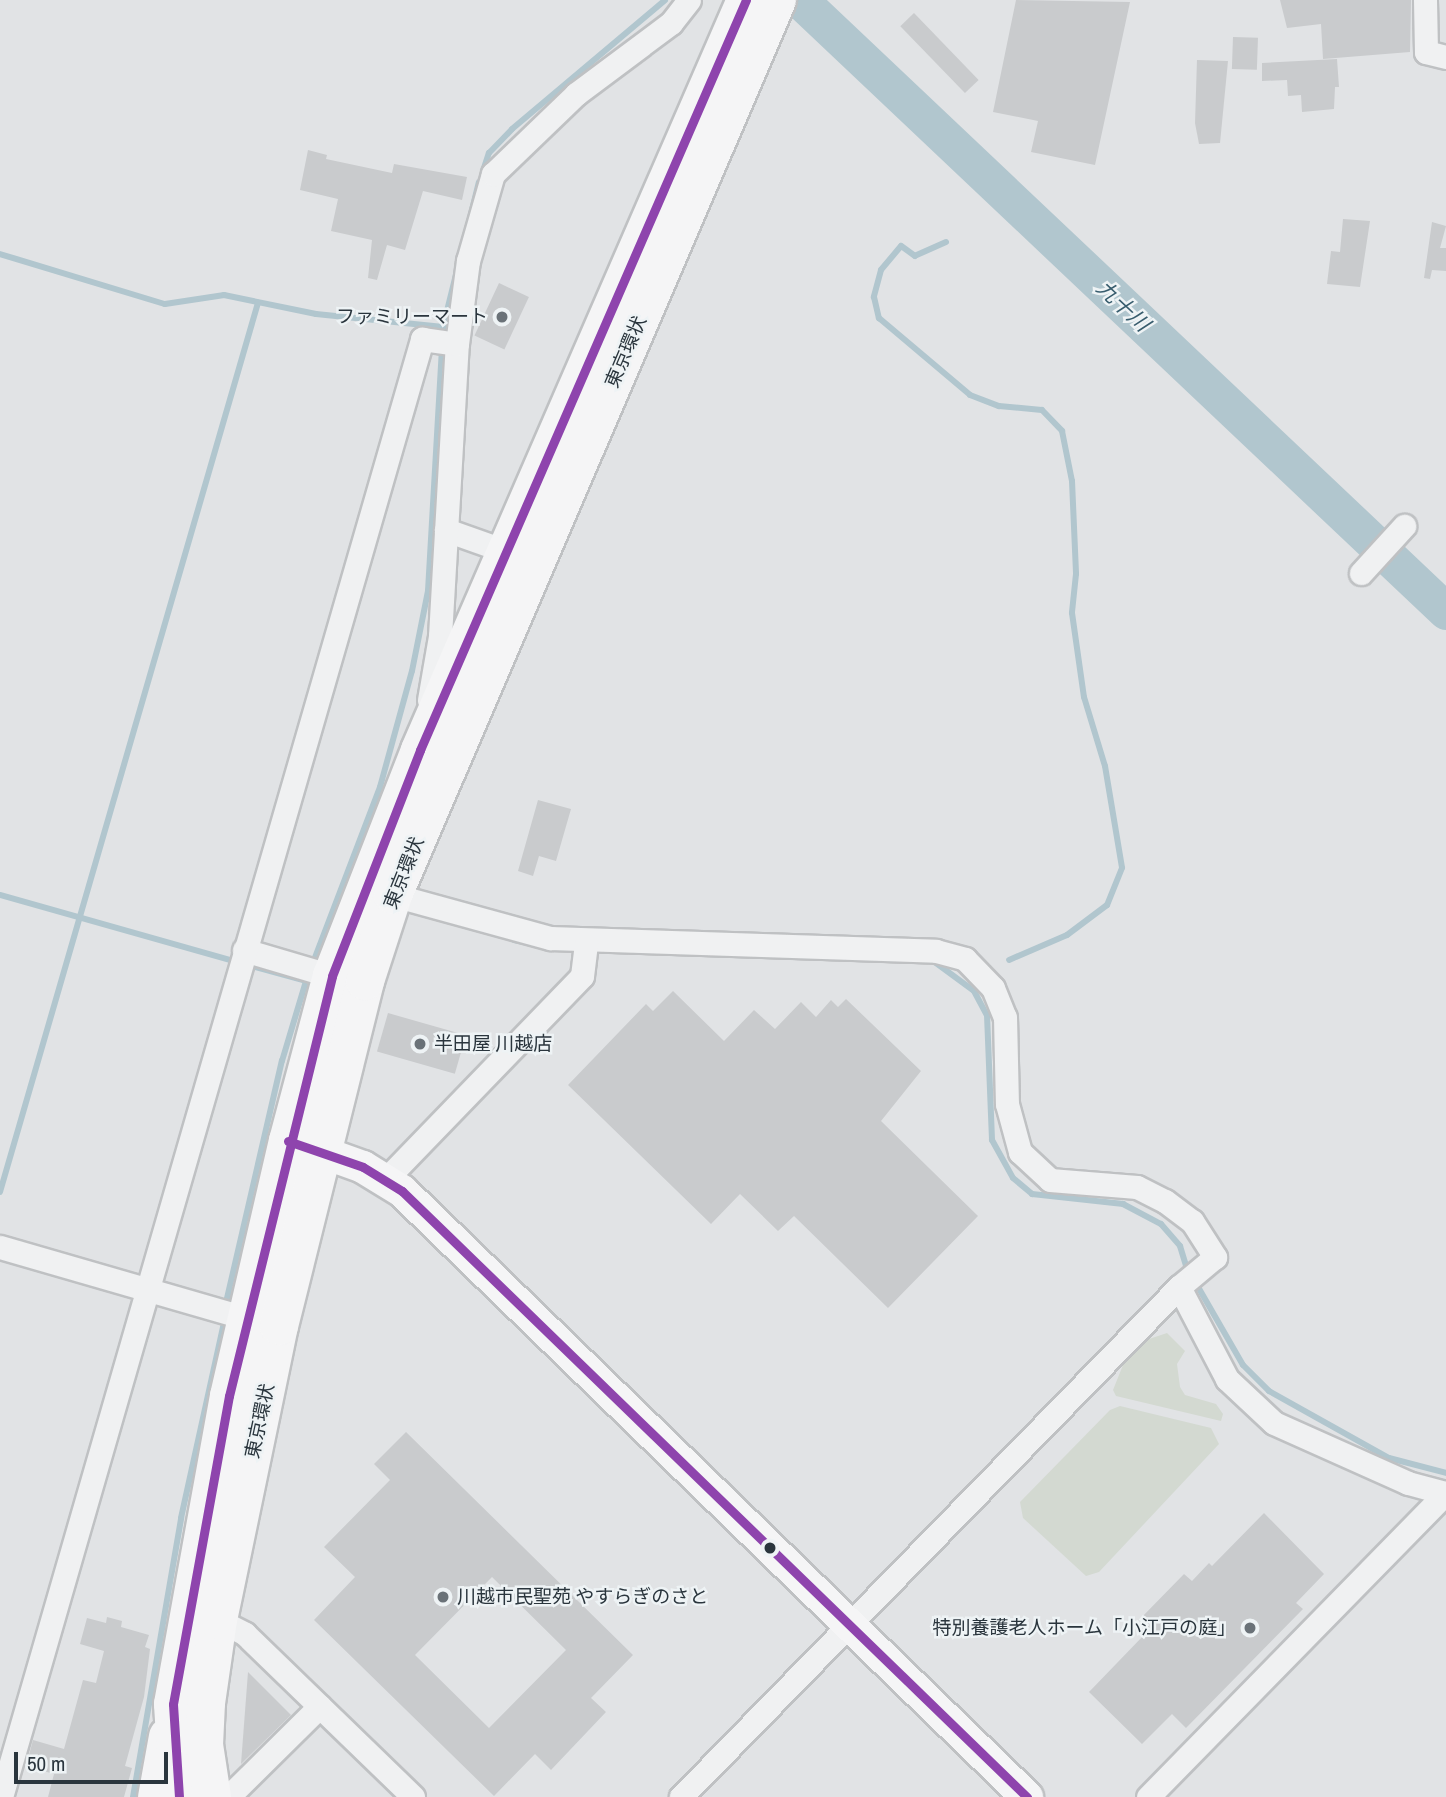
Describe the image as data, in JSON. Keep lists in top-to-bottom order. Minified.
{"streets":{"highway":["東京環状"]},"water":["九十川"],"places":["ファミリーマート","半田屋 川越店","川越市民聖苑 やすらぎのさと","特別養護老人ホーム「小江戸の庭」"],"scale_bar":"50 m"}
